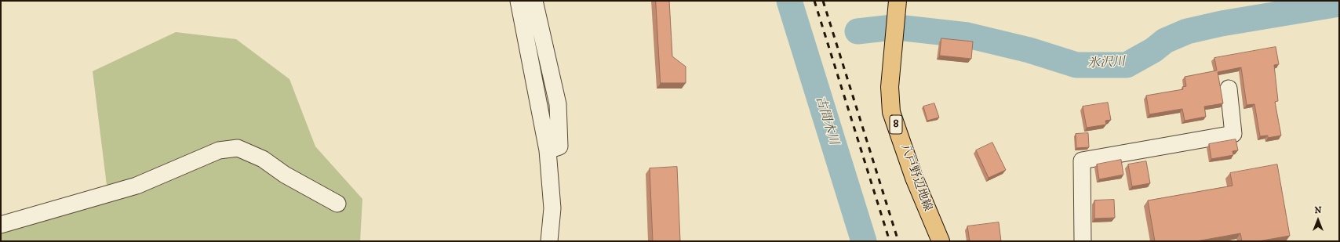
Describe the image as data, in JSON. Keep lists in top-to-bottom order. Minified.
{"streets":{"main road":["8","八戸野辺地線"]},"water":["氷沢川","古間木川"],"north":"top"}
